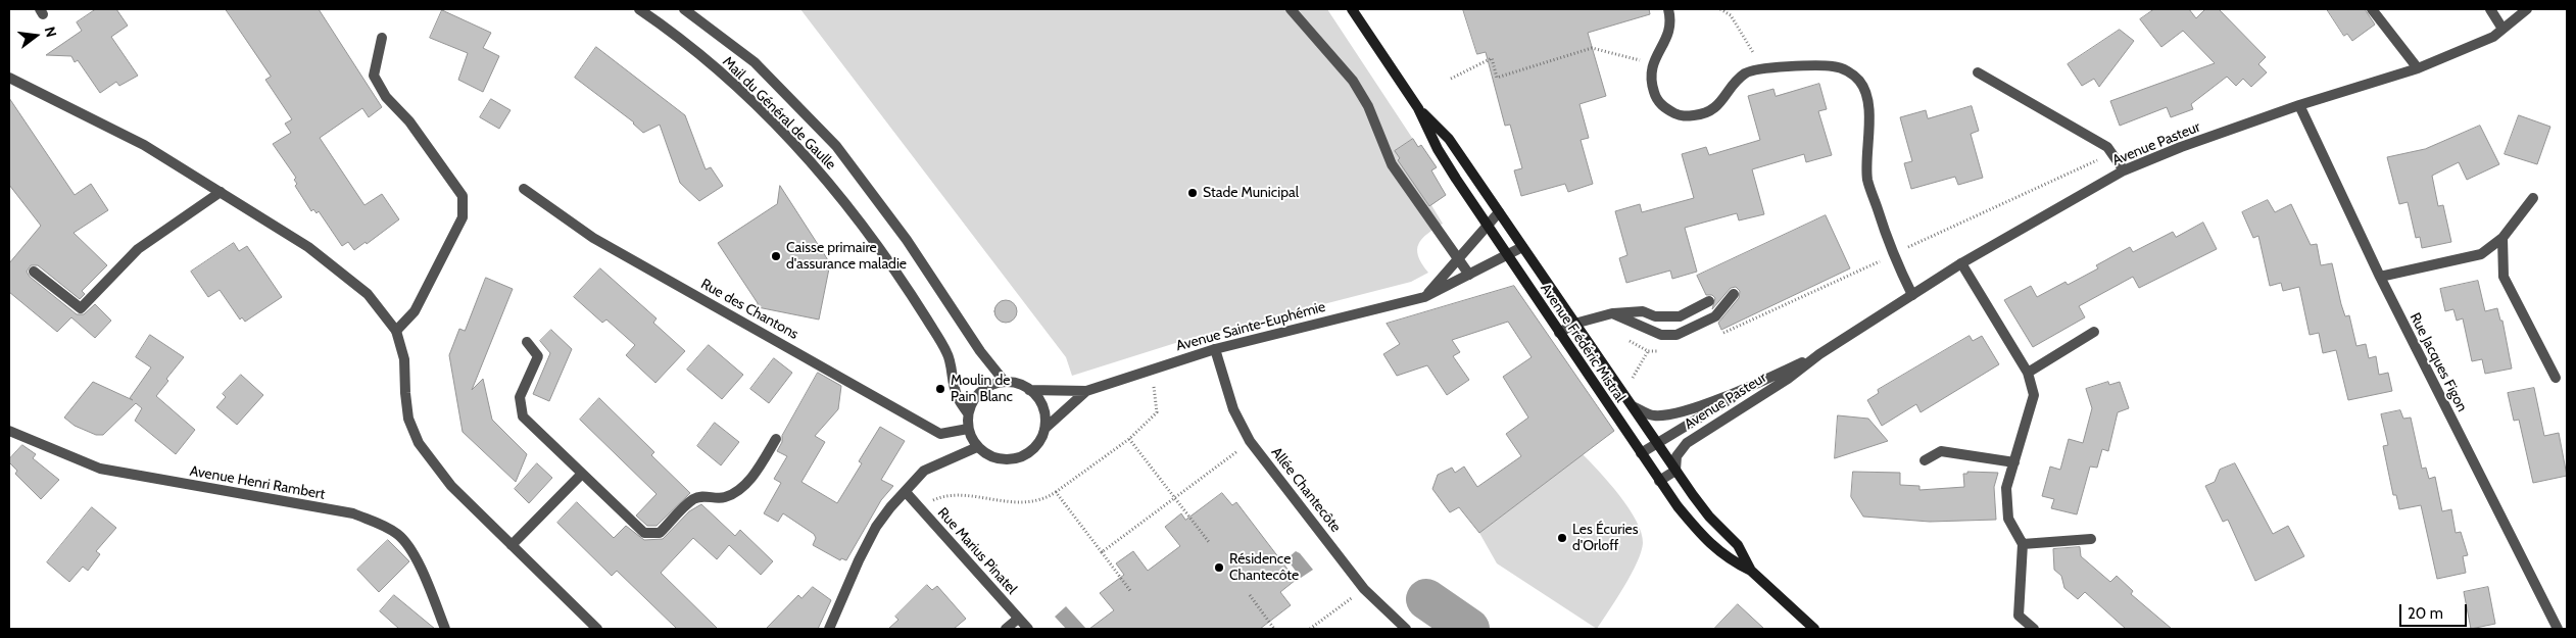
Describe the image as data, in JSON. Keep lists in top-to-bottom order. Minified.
{"streets":{"main road":["Avenue Frédéric Mistral"],"street":["Mail du Général de Gaulle","Avenue Pasteur","Rue des Chantons","Avenue Sainte-Euphémie","Rue Jacques Figon","Avenue Henri Rambert","Allée Chantecôte","Rue Marius Pinatel"]},"crossings":[["Mail du Général de Gaulle","Rue des Chantons"],["Mail du Général de Gaulle","Avenue Sainte-Euphémie"],["Avenue Pasteur","Avenue Frédéric Mistral"],["Avenue Pasteur","Rue Jacques Figon"],["Rue des Chantons","Avenue Sainte-Euphémie"],["Avenue Sainte-Euphémie","Avenue Frédéric Mistral"],["Avenue Sainte-Euphémie","Allée Chantecôte"]],"places":["Stade Municipal","Caisse primaire d'assurance maladie","Moulin de Pain Blanc","Les Écuries d'Orloff","Résidence Chantecôte"],"scale_bar":"20 m","north":"right"}
